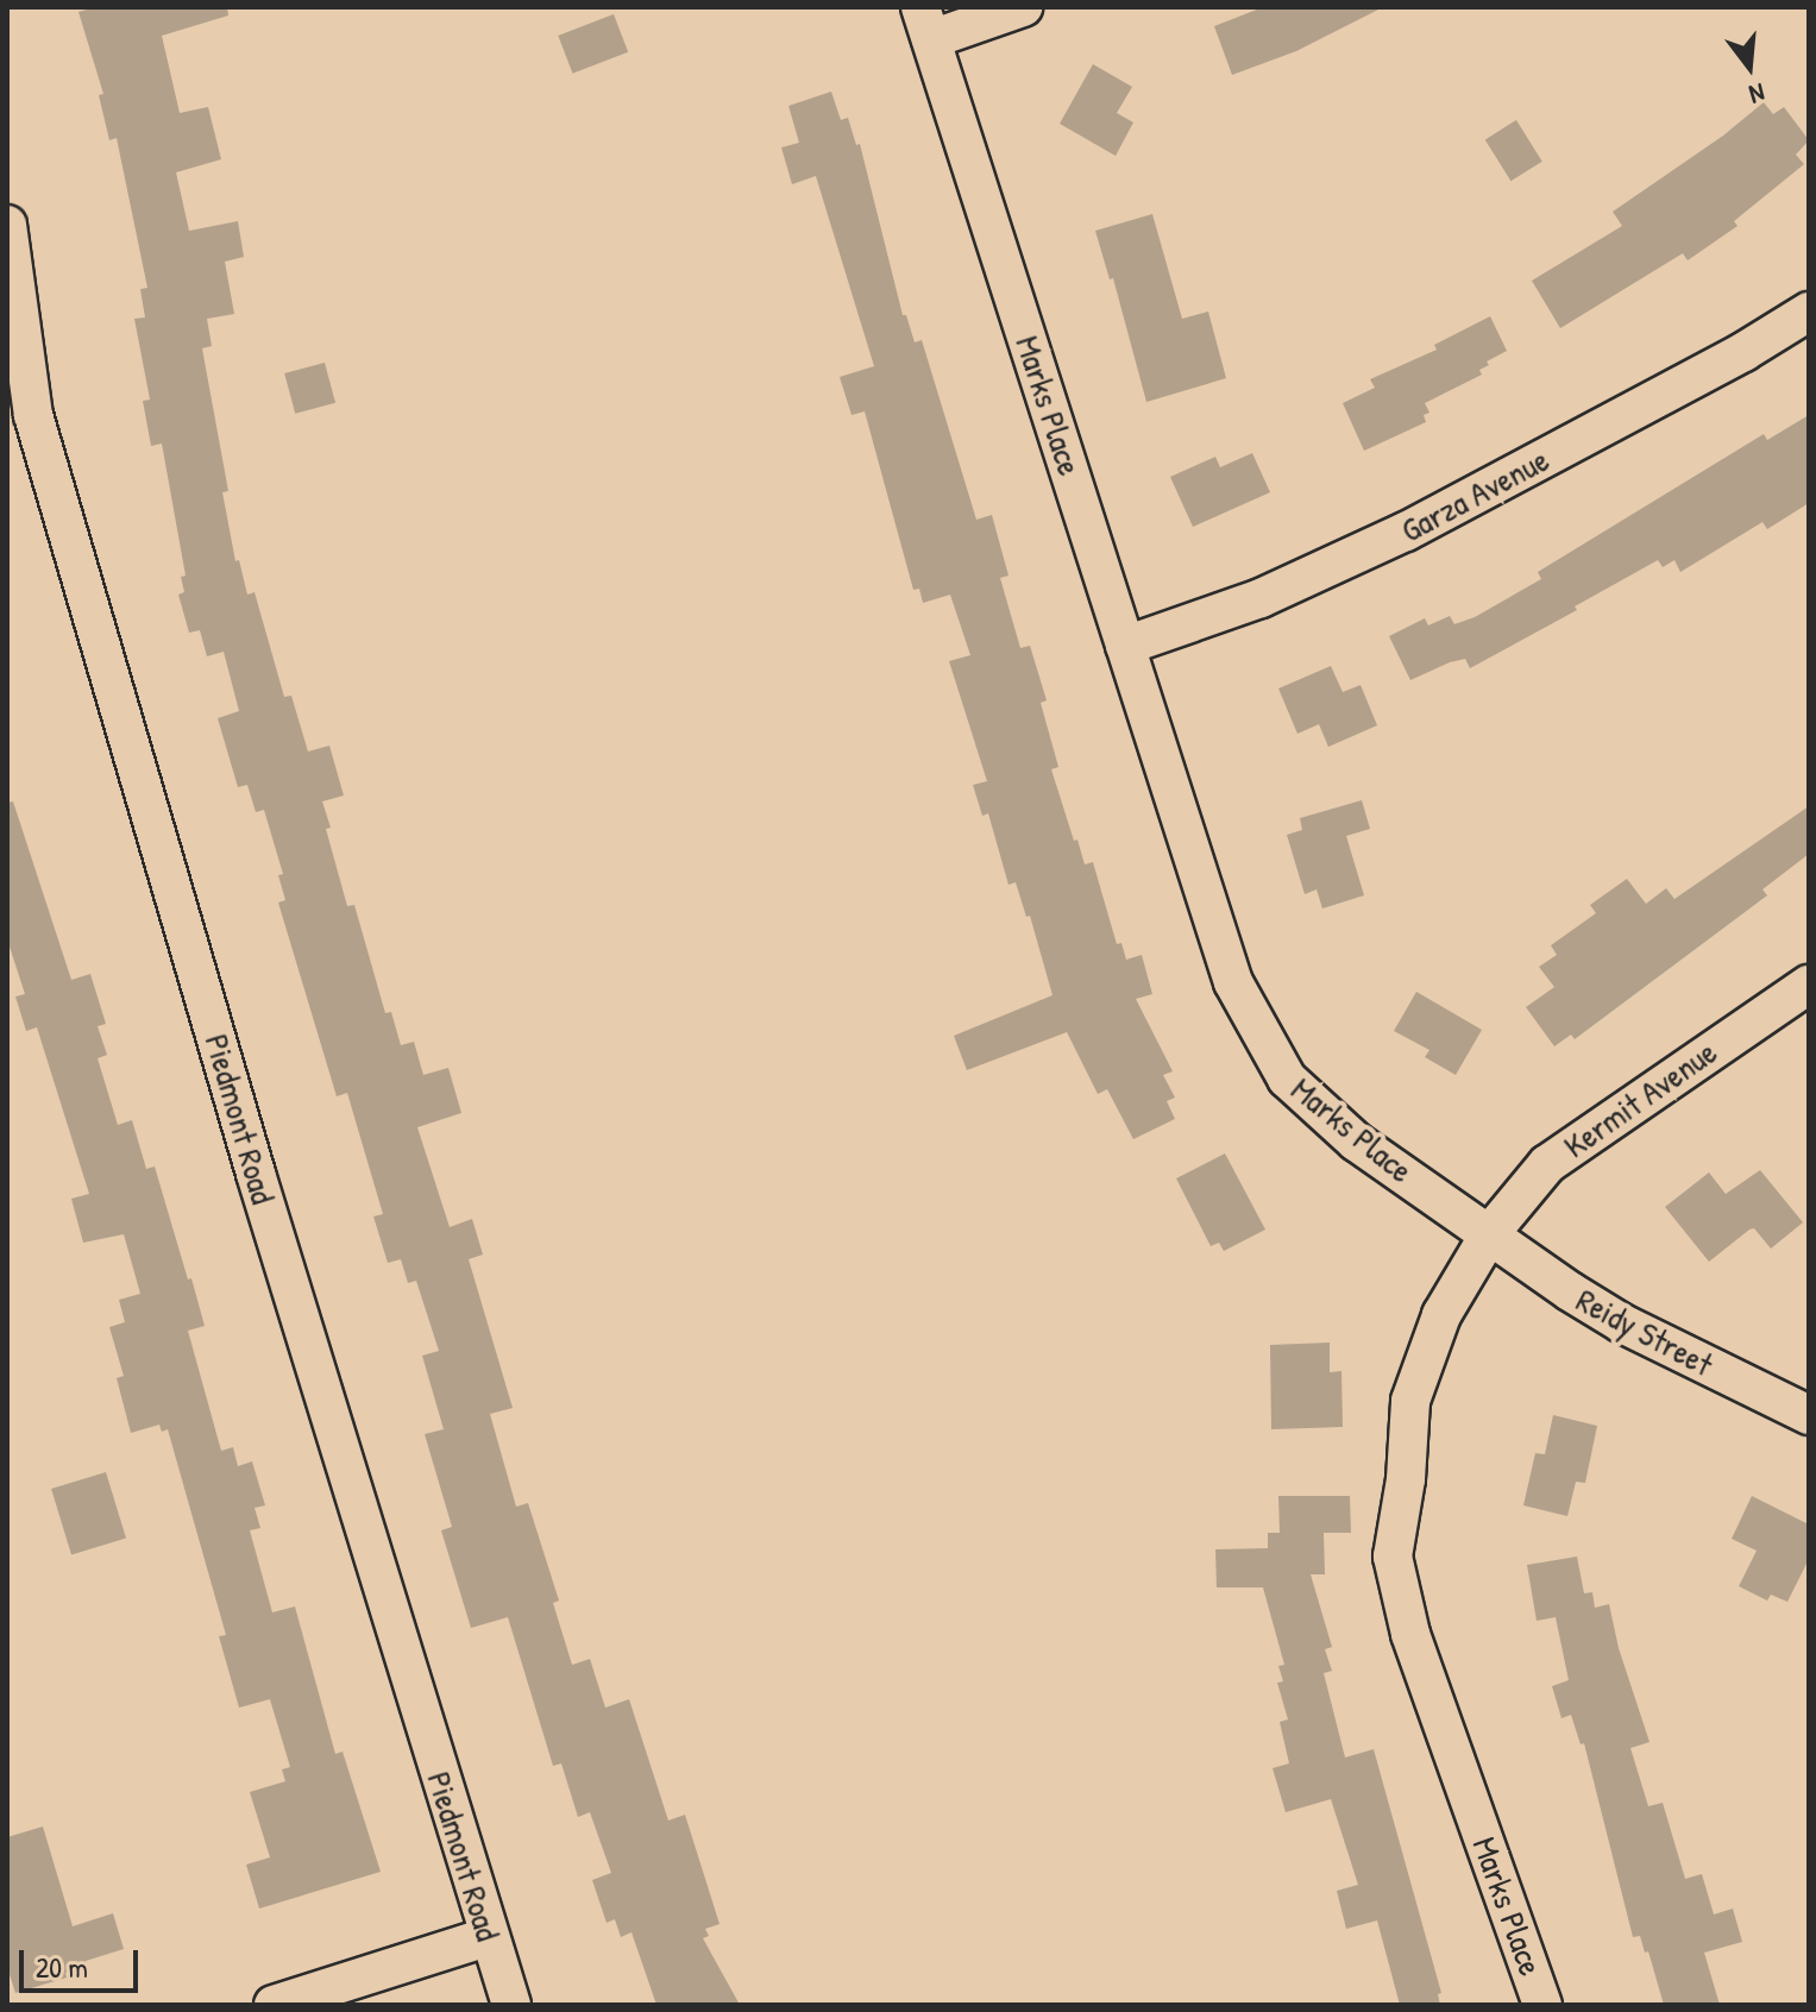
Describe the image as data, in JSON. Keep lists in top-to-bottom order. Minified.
{"streets":{"street":["Marks Place","Garza Avenue","Kermit Avenue","Piedmont Road","Reidy Street"]},"crossings":[["Marks Place","Garza Avenue"],["Marks Place","Kermit Avenue"],["Marks Place","Reidy Street"],["Kermit Avenue","Reidy Street"]],"scale_bar":"20 m","north":"bottom"}
